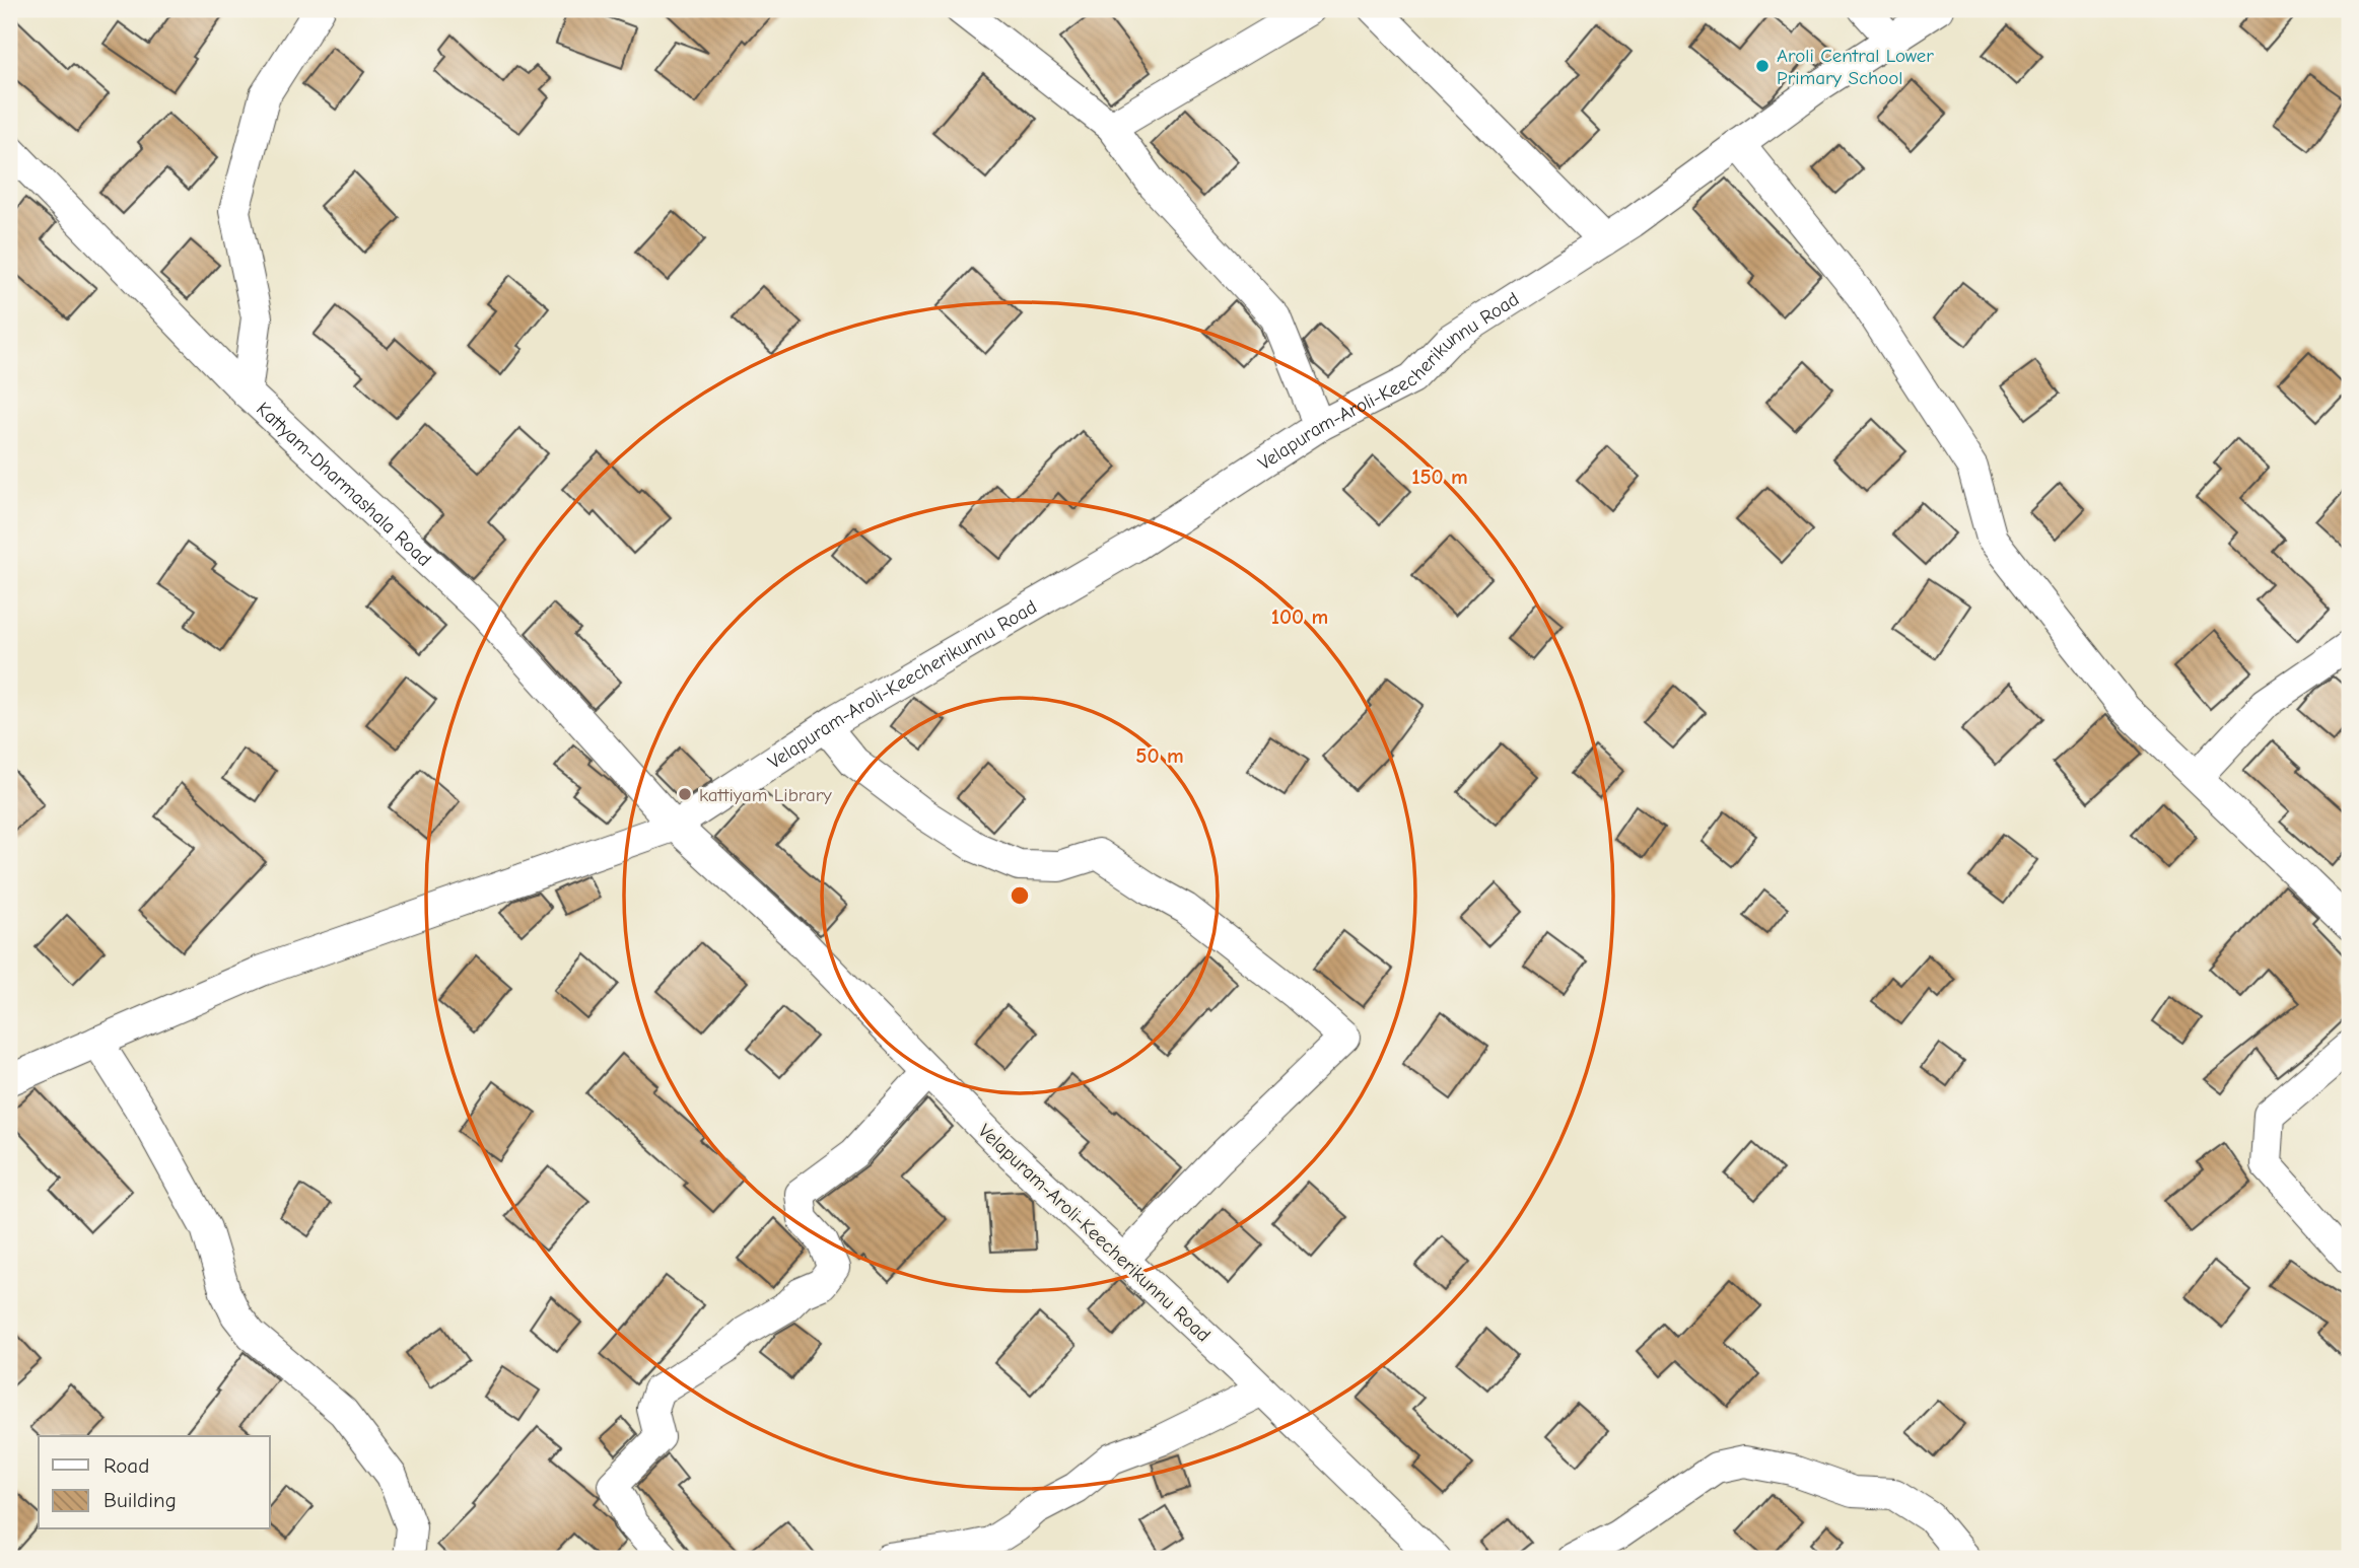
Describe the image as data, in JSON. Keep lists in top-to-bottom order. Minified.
{"streets":{"street":["Velapuram-Aroli-Keecherikunnu Road","Kattyam-Dharmashala Road"]},"crossings":[["Velapuram-Aroli-Keecherikunnu Road","Kattyam-Dharmashala Road"]],"places":["Aroli Central Lower Primary School","kattiyam Library"],"legend":["Road","Building"],"rings":["150 m","100 m","50 m"]}
